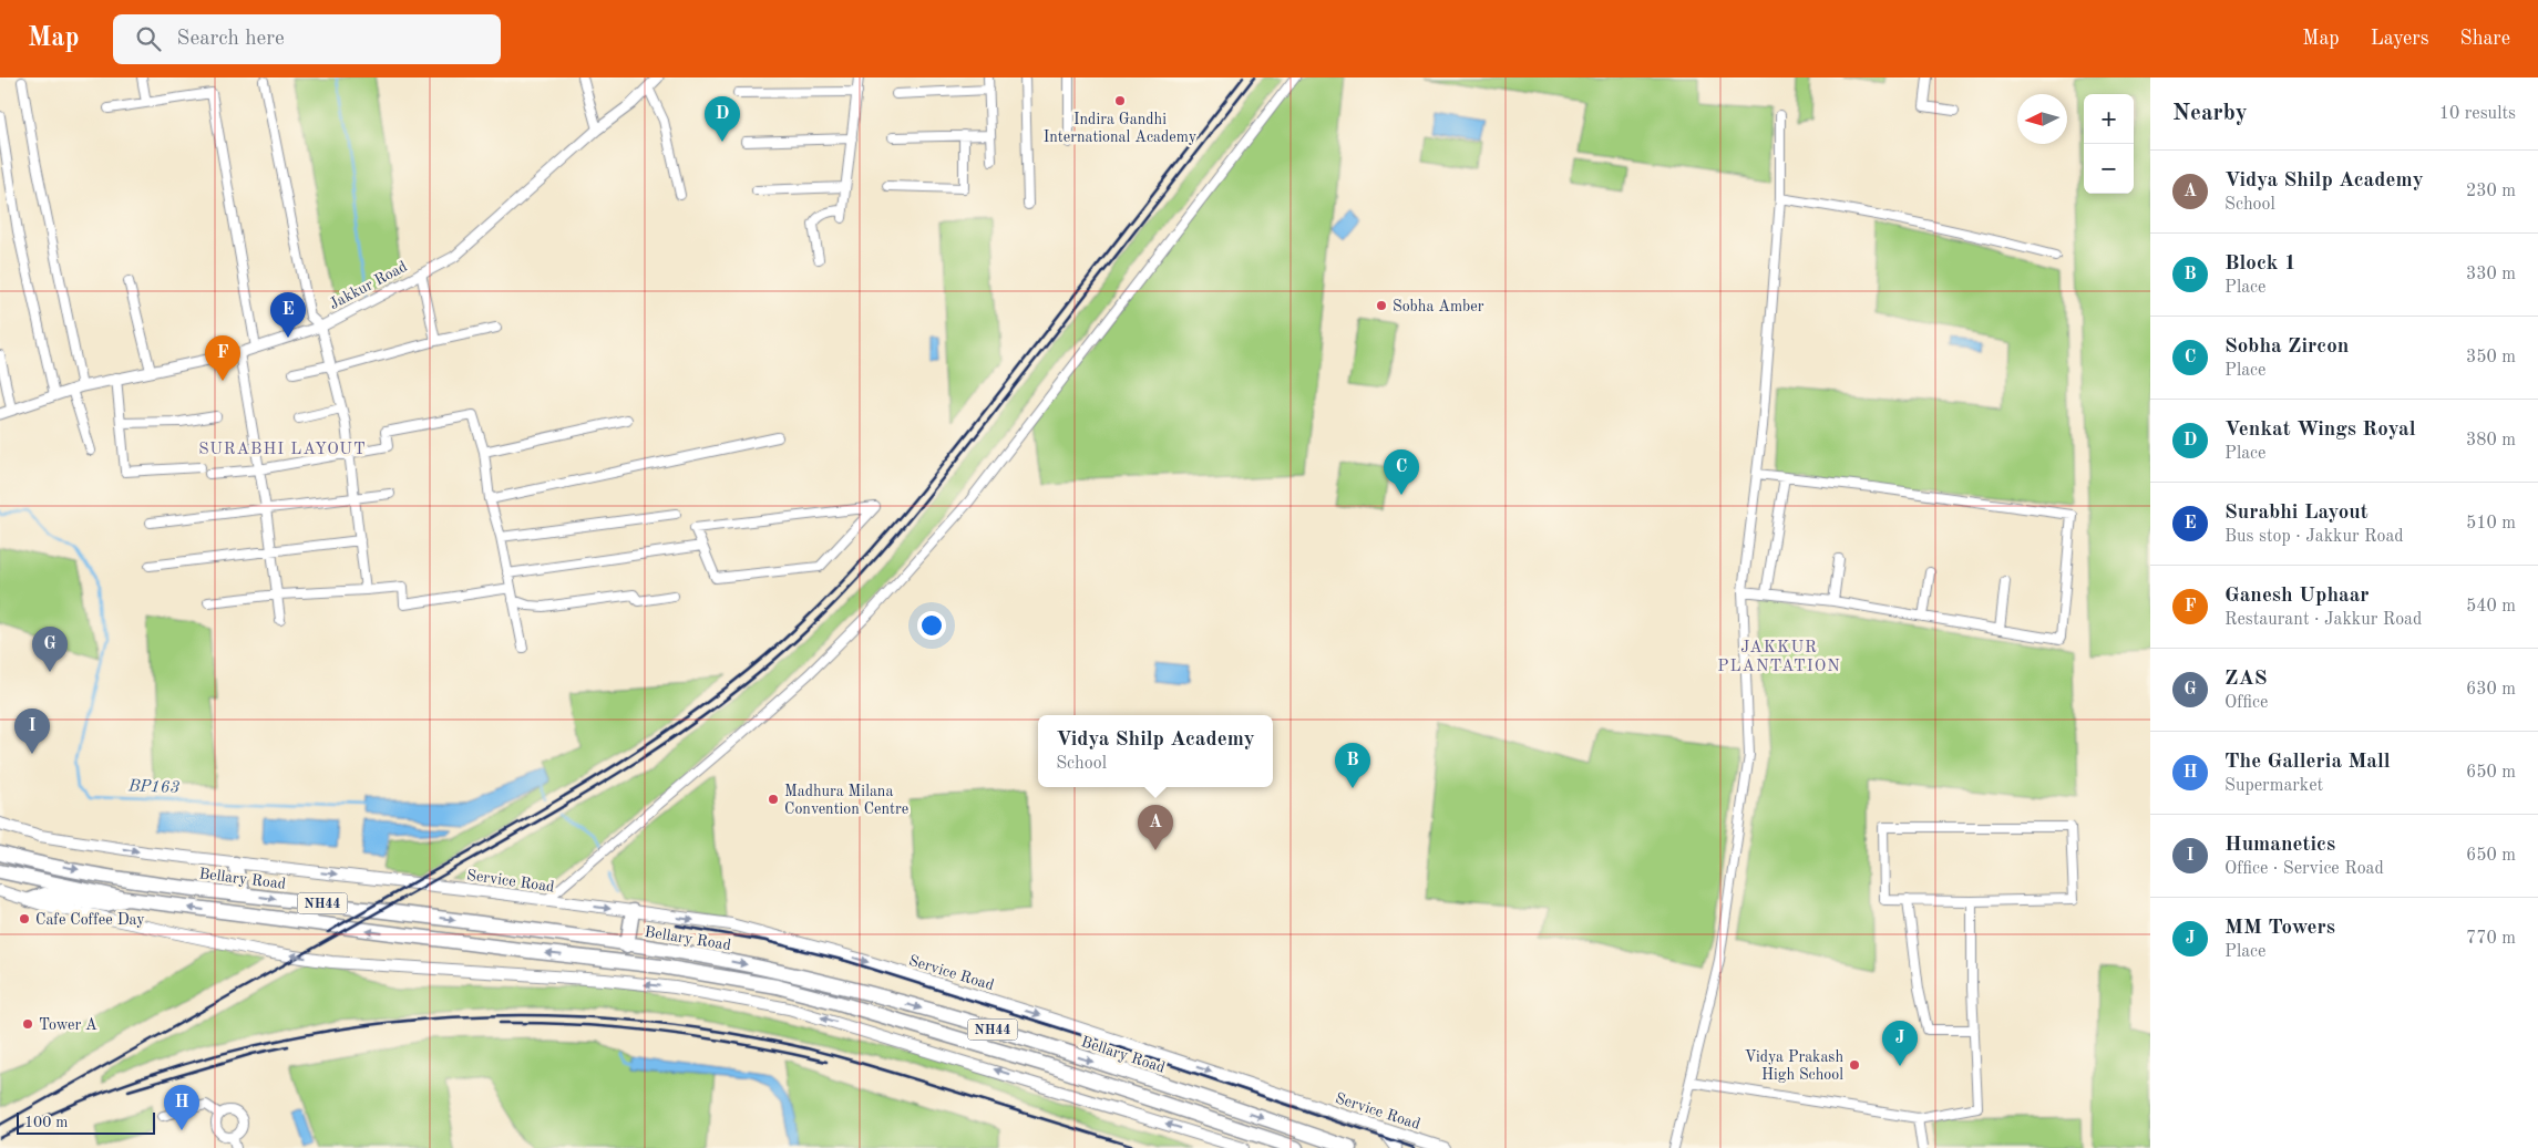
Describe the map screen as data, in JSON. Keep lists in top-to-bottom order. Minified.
{"streets":{"highway":["Bellary Road","NH44"],"main road":["Service Road"],"street":["Jakkur Road"]},"districts":["SURABHI LAYOUT","JAKKUR PLANTATION"],"water":["BP163"],"places":["Indira Gandhi International Academy","Sobha Amber","Madhura Milana Convention Centre","Cafe Coffee Day","Tower A","Vidya Prakash High School"],"scale_bar":"100 m","north":"left","page":{"header":"Map","search":"Search here","nav":["Map","Layers","Share"],"heading":["Nearby","10 results"],"map_buttons":["+","−"],"pins":["D","E","F","C","G","I","B","A","J","H"],"list":[{"mark":"A","name":"Vidya Shilp Academy","note":"School","value":"230 m"},{"mark":"B","name":"Block 1","note":"Place","value":"330 m"},{"mark":"C","name":"Sobha Zircon","note":"Place","value":"350 m"},{"mark":"D","name":"Venkat Wings Royal","note":"Place","value":"380 m"},{"mark":"E","name":"Surabhi Layout","note":"Bus stop · Jakkur Road","value":"510 m"},{"mark":"F","name":"Ganesh Uphaar","note":"Restaurant · Jakkur Road","value":"540 m"},{"mark":"G","name":"ZAS","note":"Office","value":"630 m"},{"mark":"H","name":"The Galleria Mall","note":"Supermarket","value":"650 m"},{"mark":"I","name":"Humanetics","note":"Office · Service Road","value":"650 m"},{"mark":"J","name":"MM Towers","note":"Place","value":"770 m"}],"popup":["Vidya Shilp Academy","School"],"scale":"100 m"}}
